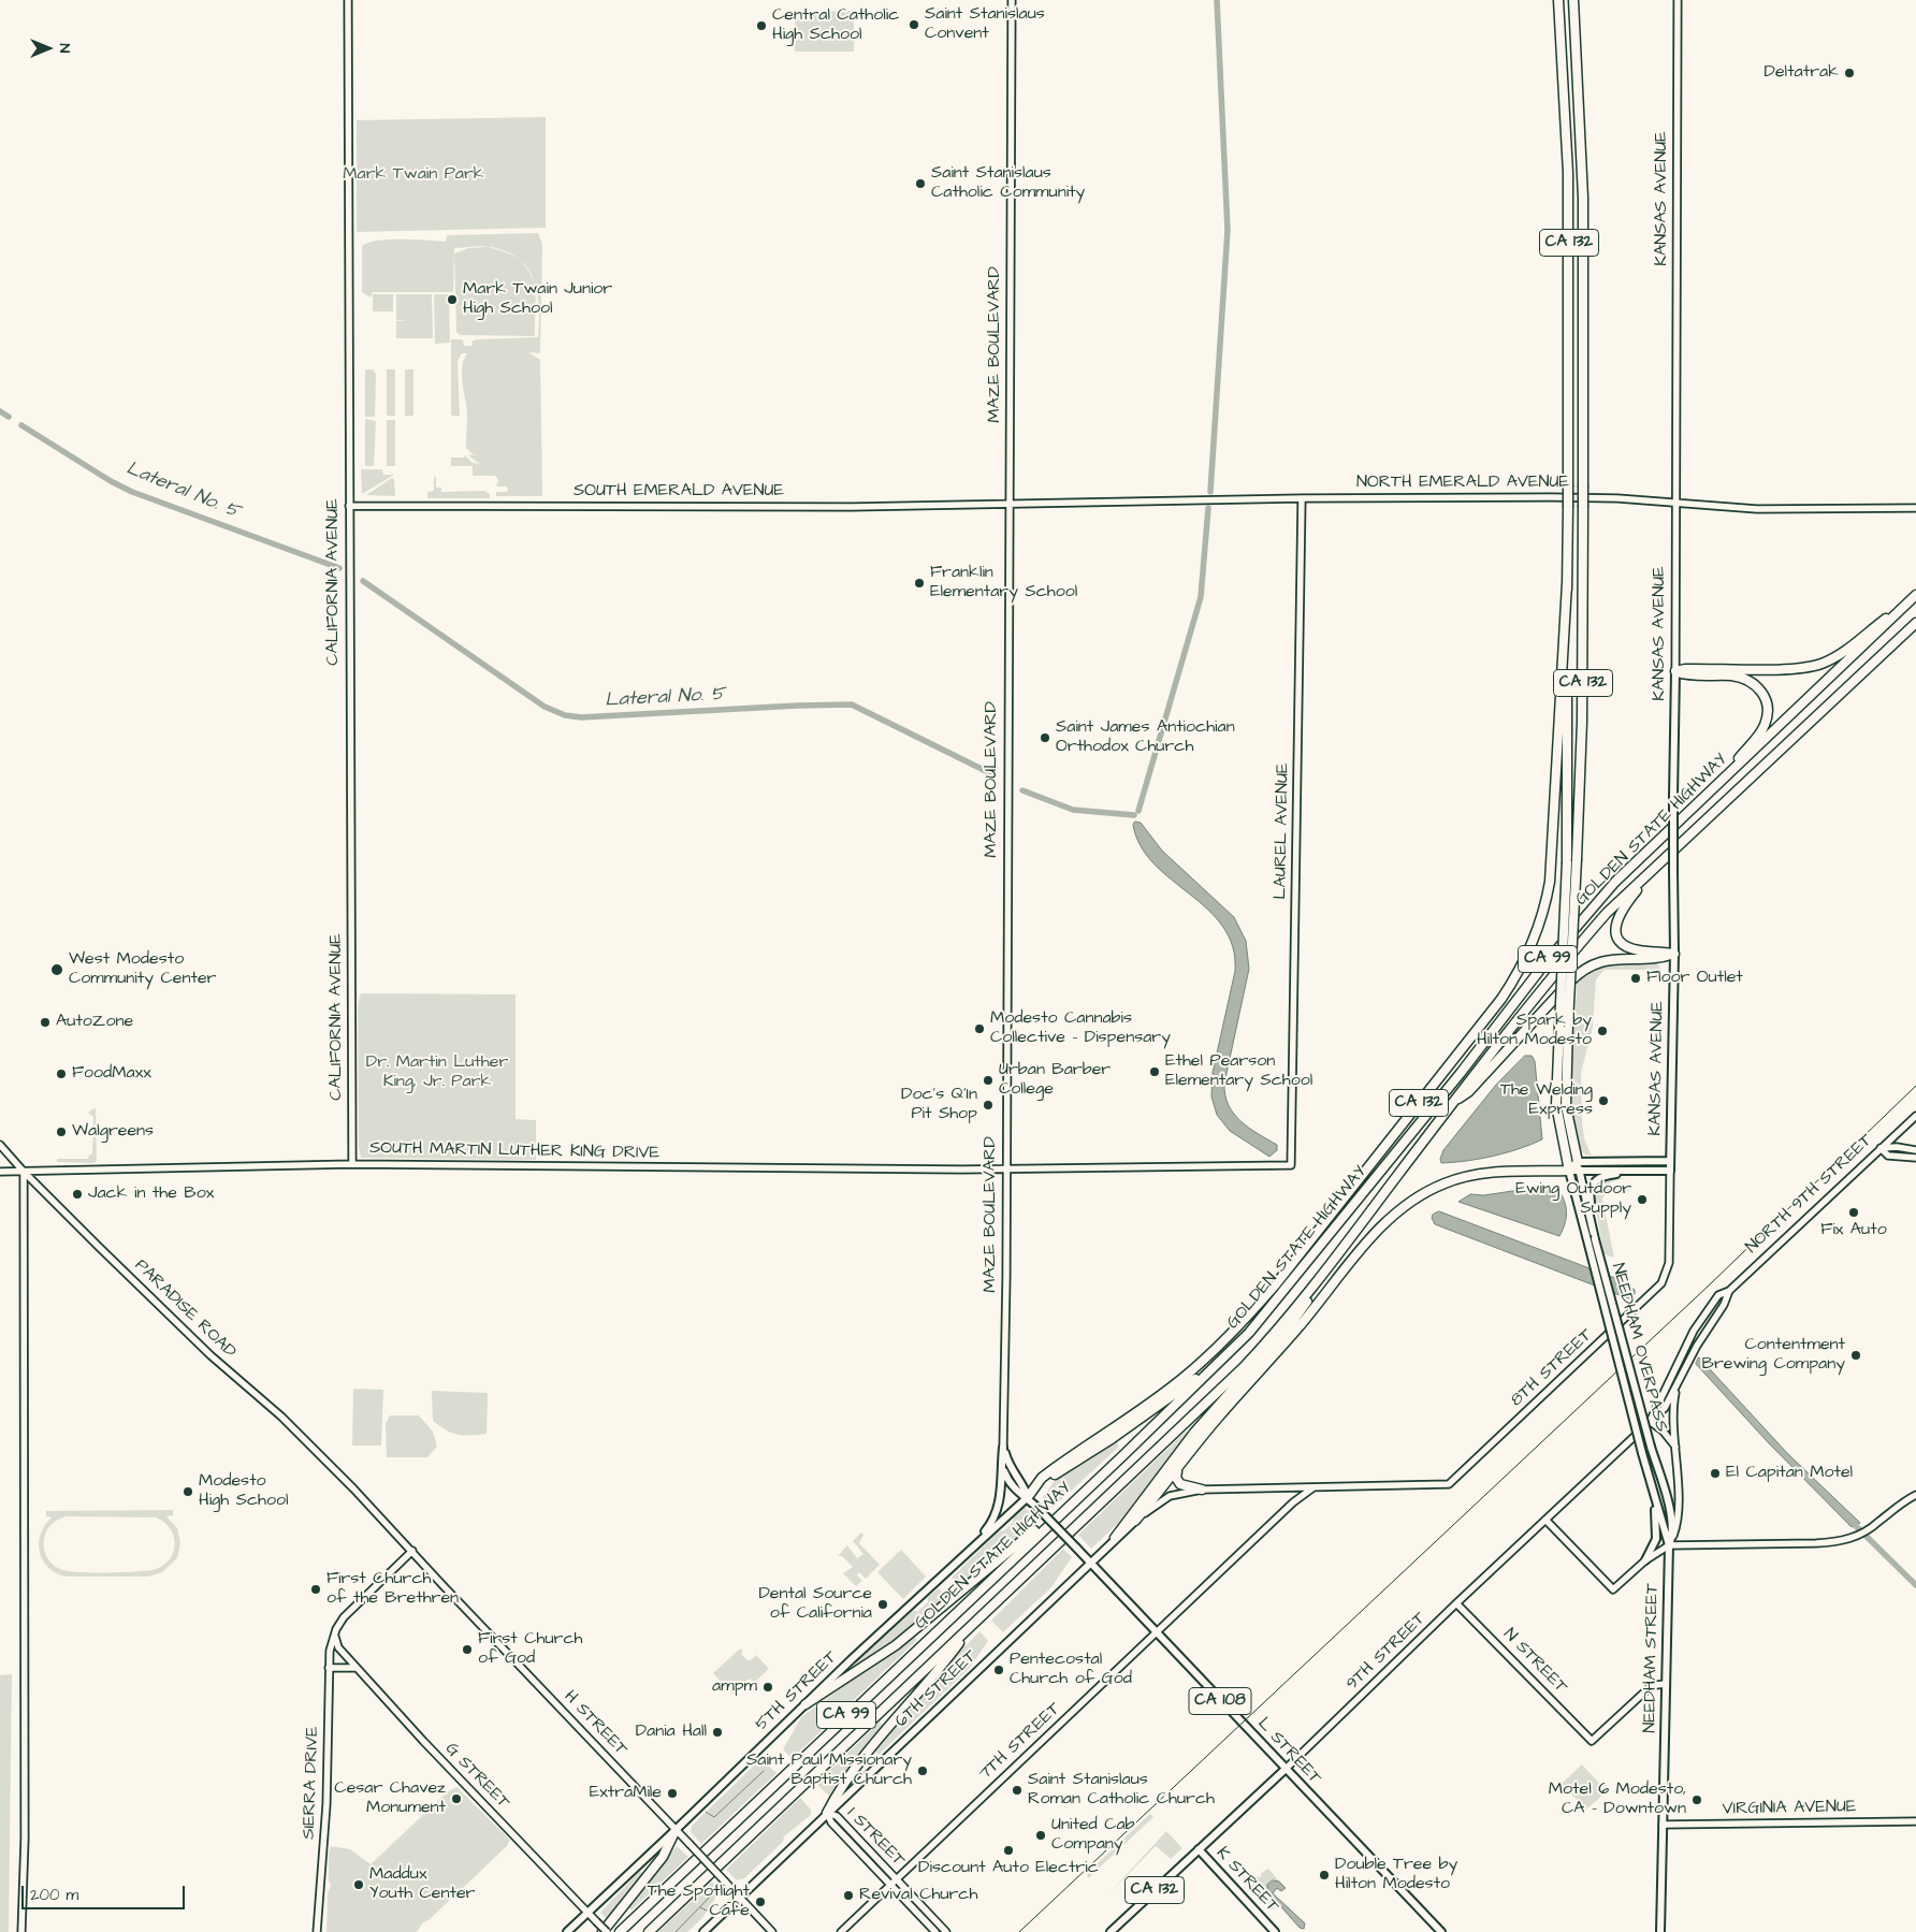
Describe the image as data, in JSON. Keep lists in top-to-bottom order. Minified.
{"streets":{"highway":["CA 132","GOLDEN STATE HIGHWAY","CA 99"],"main road":["KANSAS AVENUE","MAZE BOULEVARD","NEEDHAM OVERPASS","9TH STREET","NEEDHAM STREET","6TH STREET","5TH STREET","CA 108","L STREET","K STREET"],"street":["NORTH EMERALD AVENUE","SOUTH EMERALD AVENUE","CALIFORNIA AVENUE","LAUREL AVENUE","SOUTH MARTIN LUTHER KING DRIVE","NORTH 9TH STREET","PARADISE ROAD","8TH STREET","N STREET","H STREET","7TH STREET","G STREET","SIERRA DRIVE","VIRGINIA AVENUE","I STREET"]},"crossings":[["KANSAS AVENUE","NORTH EMERALD AVENUE"],["KANSAS AVENUE","8TH STREET"],["CA 132","NEEDHAM OVERPASS"],["CA 132","5TH STREET"],["CA 132","L STREET"],["MAZE BOULEVARD","NORTH EMERALD AVENUE"],["MAZE BOULEVARD","SOUTH EMERALD AVENUE"],["MAZE BOULEVARD","SOUTH MARTIN LUTHER KING DRIVE"],["MAZE BOULEVARD","5TH STREET"],["MAZE BOULEVARD","L STREET"],["NORTH EMERALD AVENUE","SOUTH EMERALD AVENUE"],["NORTH EMERALD AVENUE","LAUREL AVENUE"],["SOUTH EMERALD AVENUE","CALIFORNIA AVENUE"],["CALIFORNIA AVENUE","SOUTH MARTIN LUTHER KING DRIVE"],["LAUREL AVENUE","SOUTH MARTIN LUTHER KING DRIVE"],["SOUTH MARTIN LUTHER KING DRIVE","PARADISE ROAD"],["NORTH 9TH STREET","9TH STREET"],["NORTH 9TH STREET","NEEDHAM STREET"],["PARADISE ROAD","H STREET"],["NEEDHAM OVERPASS","NEEDHAM STREET"],["8TH STREET","6TH STREET"],["9TH STREET","NEEDHAM STREET"],["9TH STREET","N STREET"],["9TH STREET","L STREET"],["9TH STREET","K STREET"],["NEEDHAM STREET","N STREET"],["NEEDHAM STREET","VIRGINIA AVENUE"],["6TH STREET","H STREET"],["6TH STREET","7TH STREET"],["6TH STREET","L STREET"],["6TH STREET","I STREET"],["5TH STREET","H STREET"],["5TH STREET","L STREET"],["5TH STREET","G STREET"],["H STREET","SIERRA DRIVE"],["7TH STREET","L STREET"],["7TH STREET","I STREET"],["G STREET","SIERRA DRIVE"]],"water":["Lateral No. 5"],"parks":["Mark Twain Park","Dr. Martin Luther King, Jr. Park"],"places":["Saint Stanislaus Convent","Central Catholic High School","Deltatrak","Saint Stanislaus Catholic Community","Mark Twain Junior High School","Franklin Elementary School","Saint James Antiochian Orthodox Church","West Modesto Community Center","Floor Outlet","AutoZone","Modesto Cannabis Collective - Dispensary","Spark by Hilton Modesto","Ethel Pearson Elementary School","FoodMaxx","Urban Barber College","The Welding Express","Doc's Q'In Pit Shop","Walgreens","Jack in the Box","Ewing Outdoor Supply","Fix Auto","Contentment Brewing Company","El Capitan Motel","Modesto High School","First Church of the Brethren","Dental Source of California","First Church of God","Pentecostal Church of God","ampm","Dania Hall","Saint Paul Missionary Baptist Church","Saint Stanislaus Roman Catholic Church","ExtraMile","Cesar Chavez Monument","Motel 6 Modesto, CA - Downtown","United Cab Company","Discount Auto Electric","Double Tree by Hilton Modesto","Maddux Youth Center","Revival Church","The Spotlight Cafe"],"scale_bar":"200 m","north":"right"}
